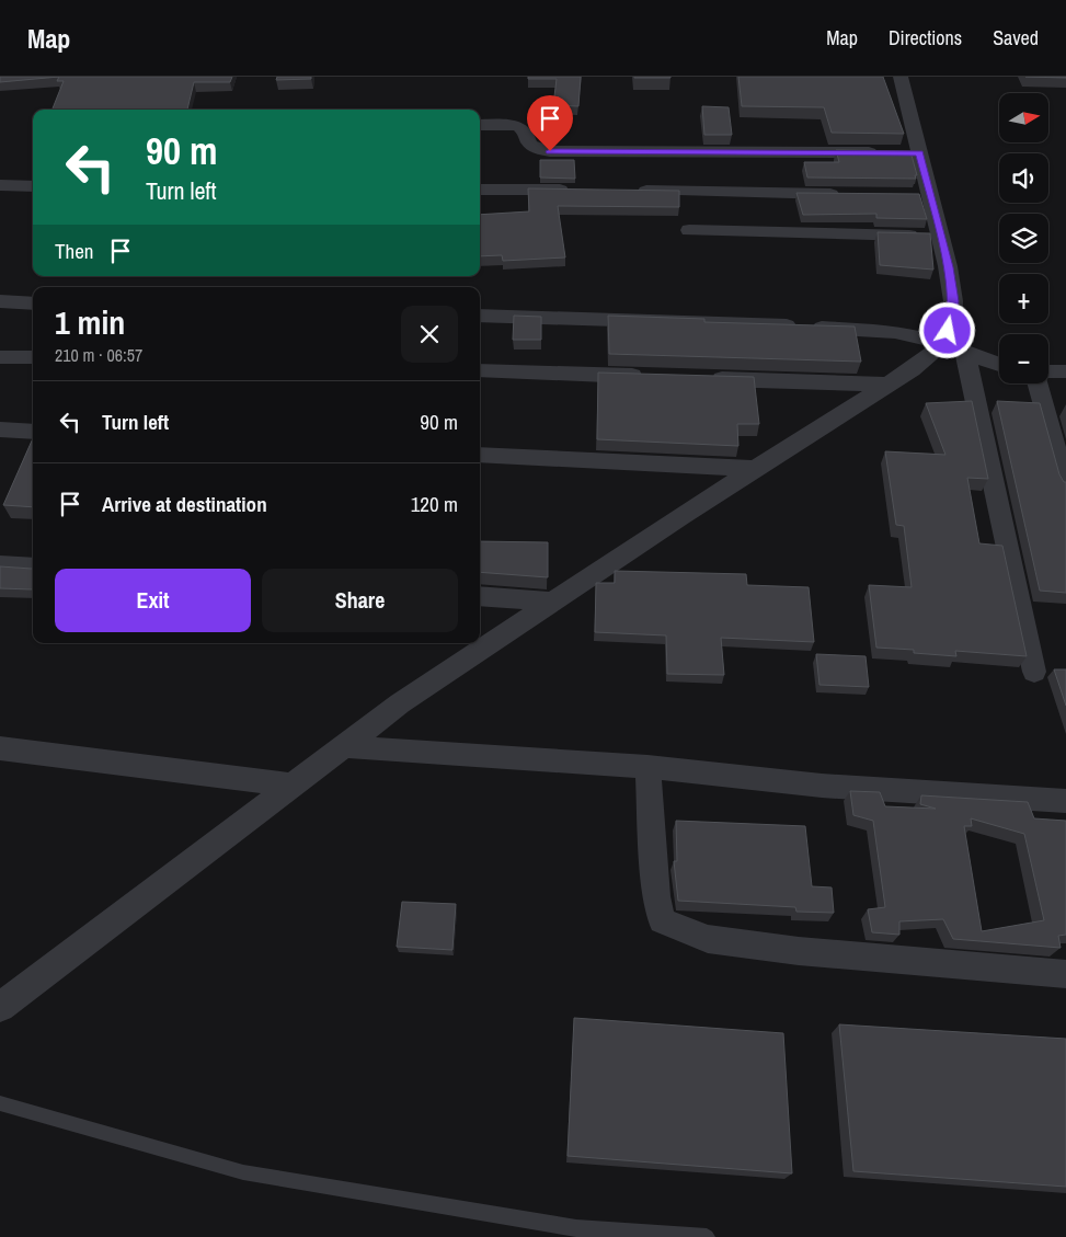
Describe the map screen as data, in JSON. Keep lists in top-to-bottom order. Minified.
{"north":"right","page":{"header":"Map","nav":["Map","Directions","Saved"],"map_buttons":["+","−"],"turn":["90 m","Turn left"],"then":"Then","heading":["1 min","210 m · 06:57"],"list":[{"name":"Turn left","value":"90 m"},{"name":"Arrive at destination","value":"120 m"}],"buttons":["Exit","Share"]}}
